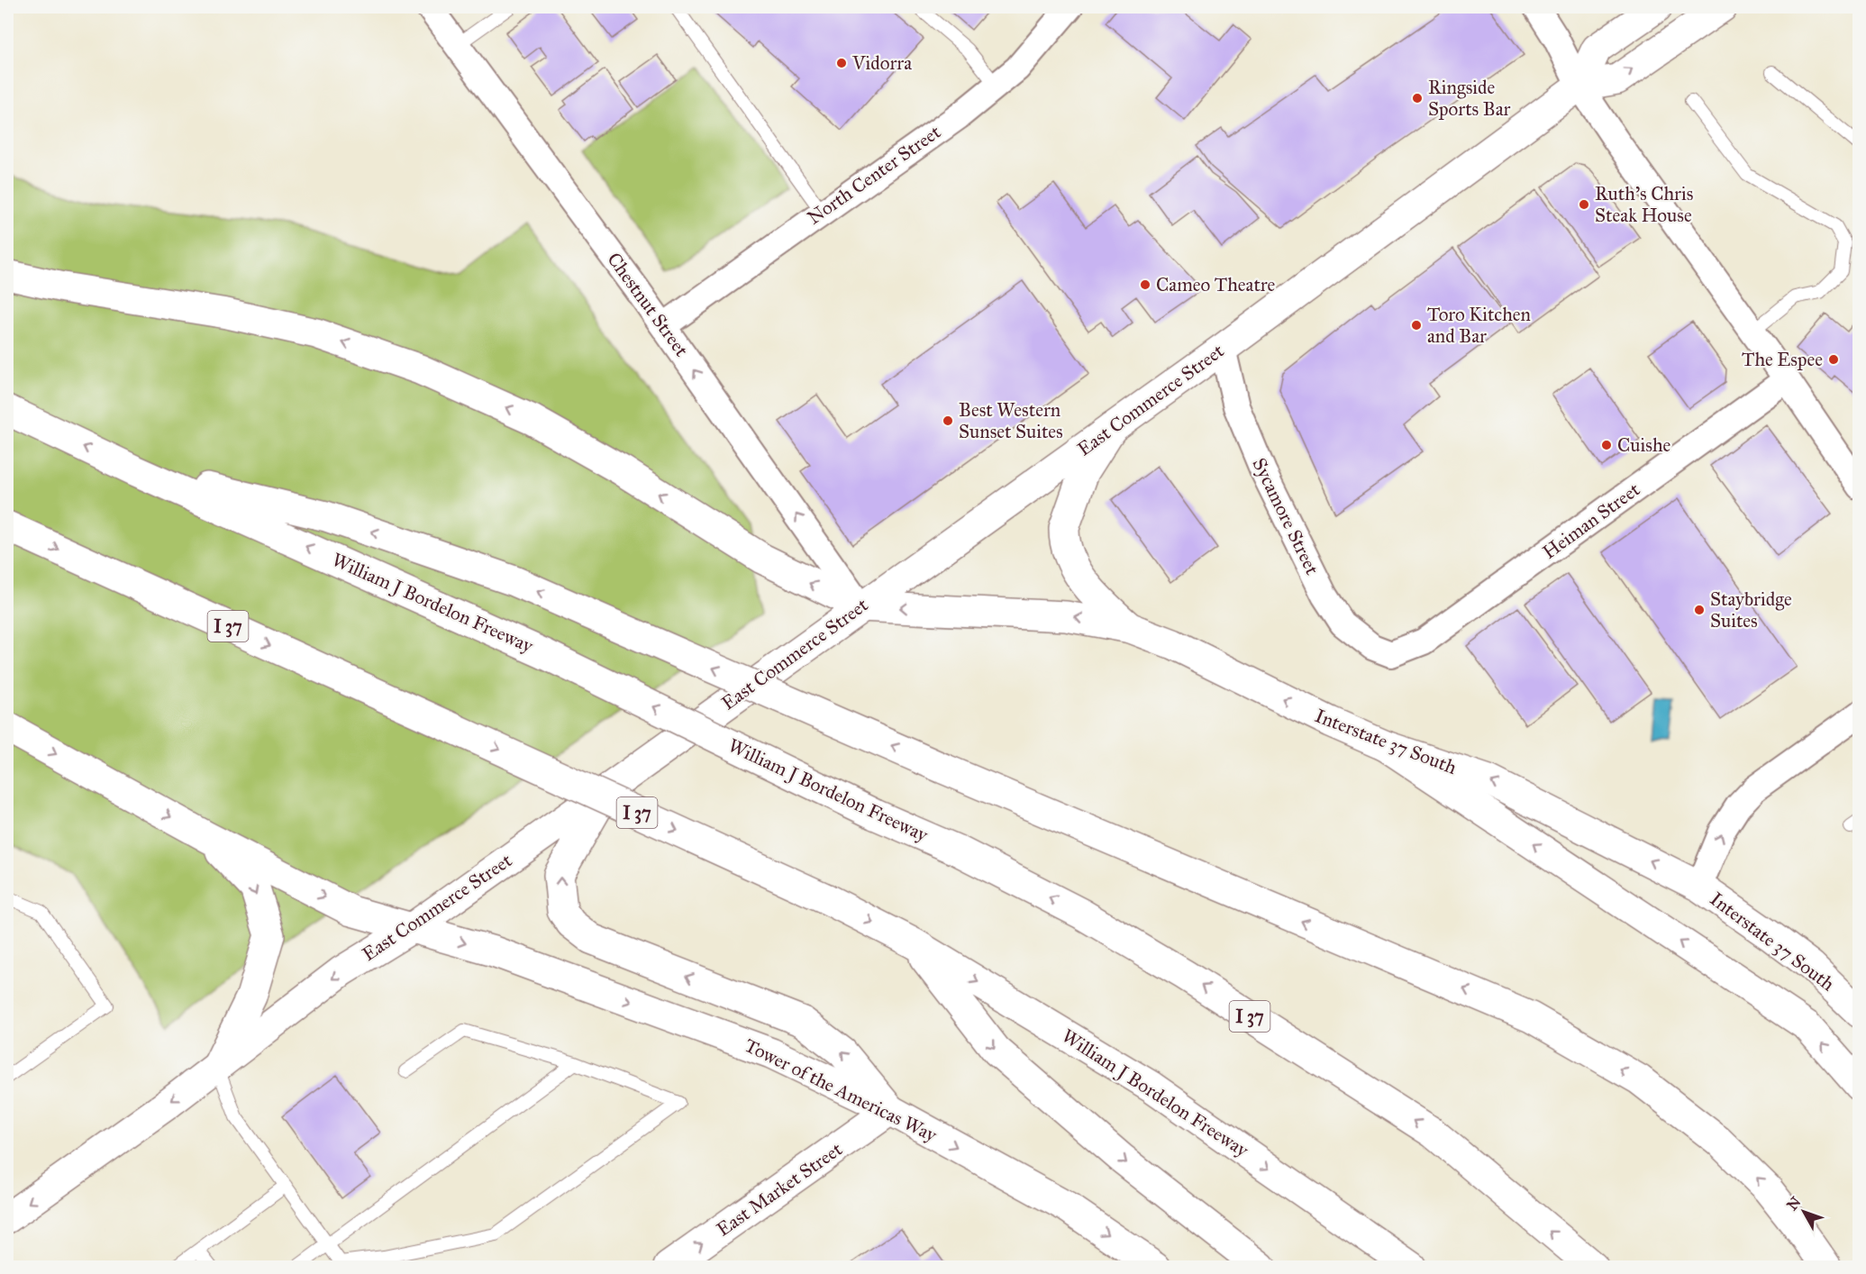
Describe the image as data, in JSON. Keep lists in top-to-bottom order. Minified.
{"streets":{"main road":["East Commerce Street","William J Bordelon Freeway","I 37","Interstate 37 South","Tower of the Americas Way","East Market Street"],"street":["North Center Street","Chestnut Street","Sycamore Street","Heiman Street"]},"crossings":[["North Center Street","Chestnut Street"],["Chestnut Street","East Commerce Street"],["Chestnut Street","Interstate 37 South"],["East Commerce Street","Sycamore Street"],["East Commerce Street","Interstate 37 South"],["East Commerce Street","Tower of the Americas Way"],["Sycamore Street","Heiman Street"],["Tower of the Americas Way","East Market Street"]],"one_way":["Chestnut Street","East Market Street"],"places":["Vidorra","Ringside Sports Bar","Ruth's Chris Steak House","Cameo Theatre","Toro Kitchen and Bar","The Espee","Best Western Sunset Suites","Cuishe","Staybridge Suites"],"north":"top left"}
